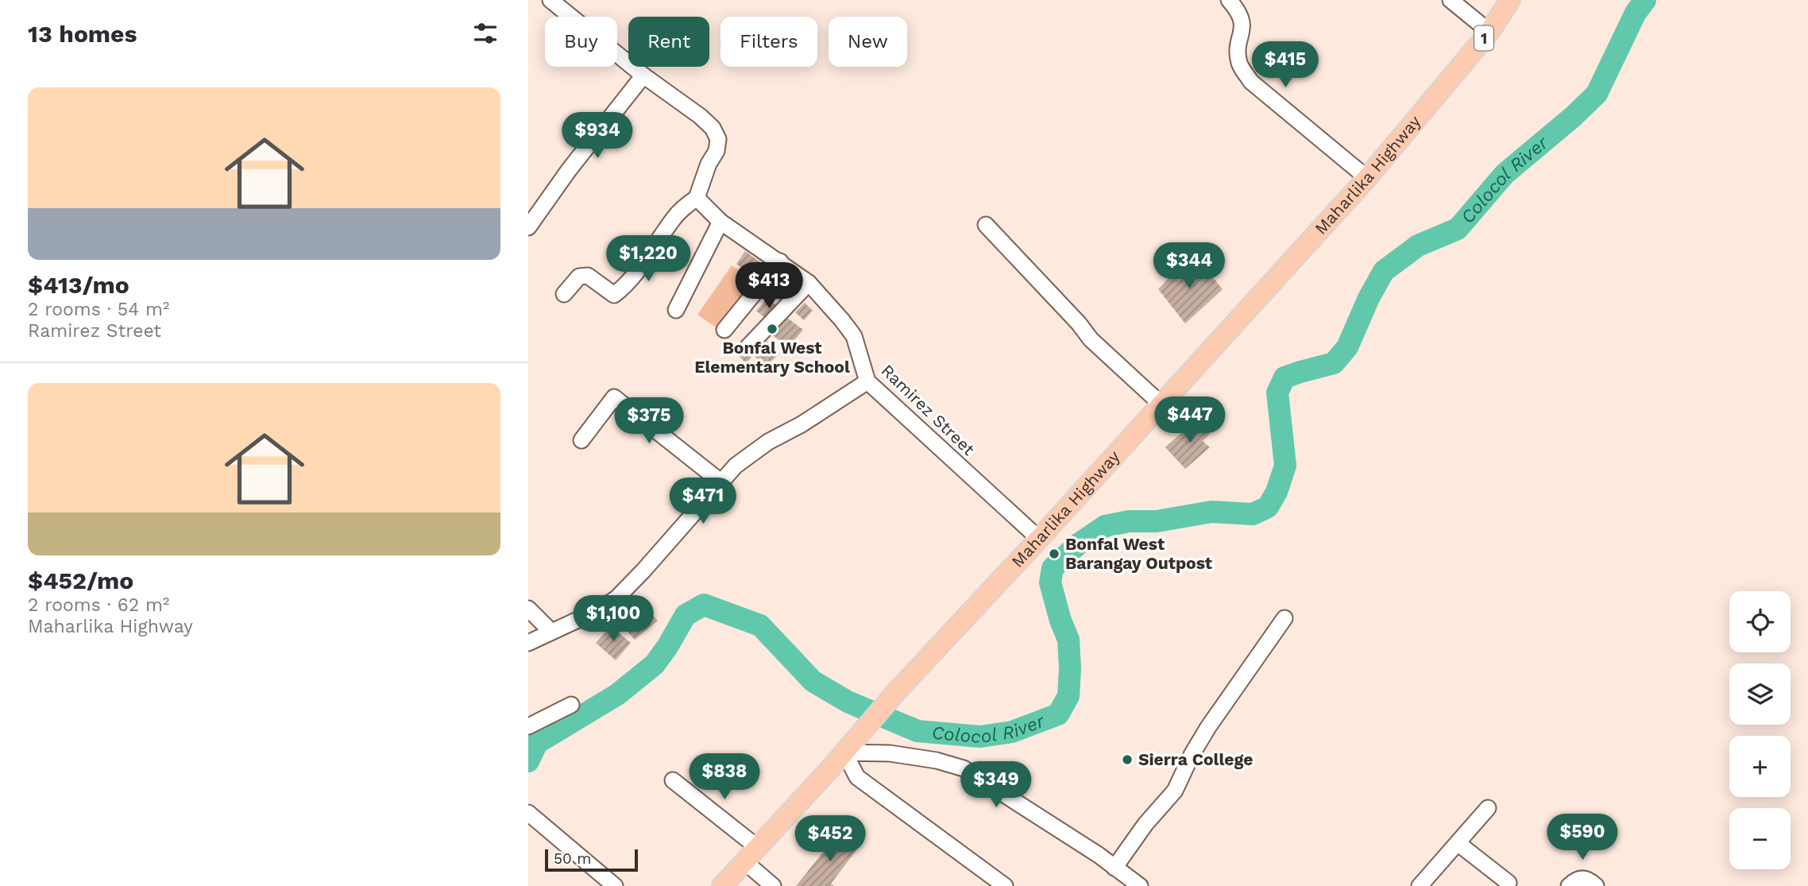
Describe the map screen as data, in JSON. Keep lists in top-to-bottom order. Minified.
{"streets":{"main road":["1","Maharlika Highway"],"street":["Ramirez Street"]},"crossings":[["Maharlika Highway","Ramirez Street"]],"water":["Colocol River"],"places":["Bonfal West Elementary School","Bonfal West Barangay Outpost","Sierra College"],"scale_bar":"50 m","page":{"heading":"13 homes","chip":["Buy","Rent","Filters","New"],"price":["$415","$934","$1,220","$344","$413","$447","$375","$471","$1,100","$838","$349","$590","$452"],"list":[{"name":"$413/mo","note":"2 rooms · 54 m² · Ramirez Street"},{"name":"$452/mo","note":"2 rooms · 62 m² · Maharlika Highway"}],"map_buttons":["+","−"],"scale":"50 m"}}
